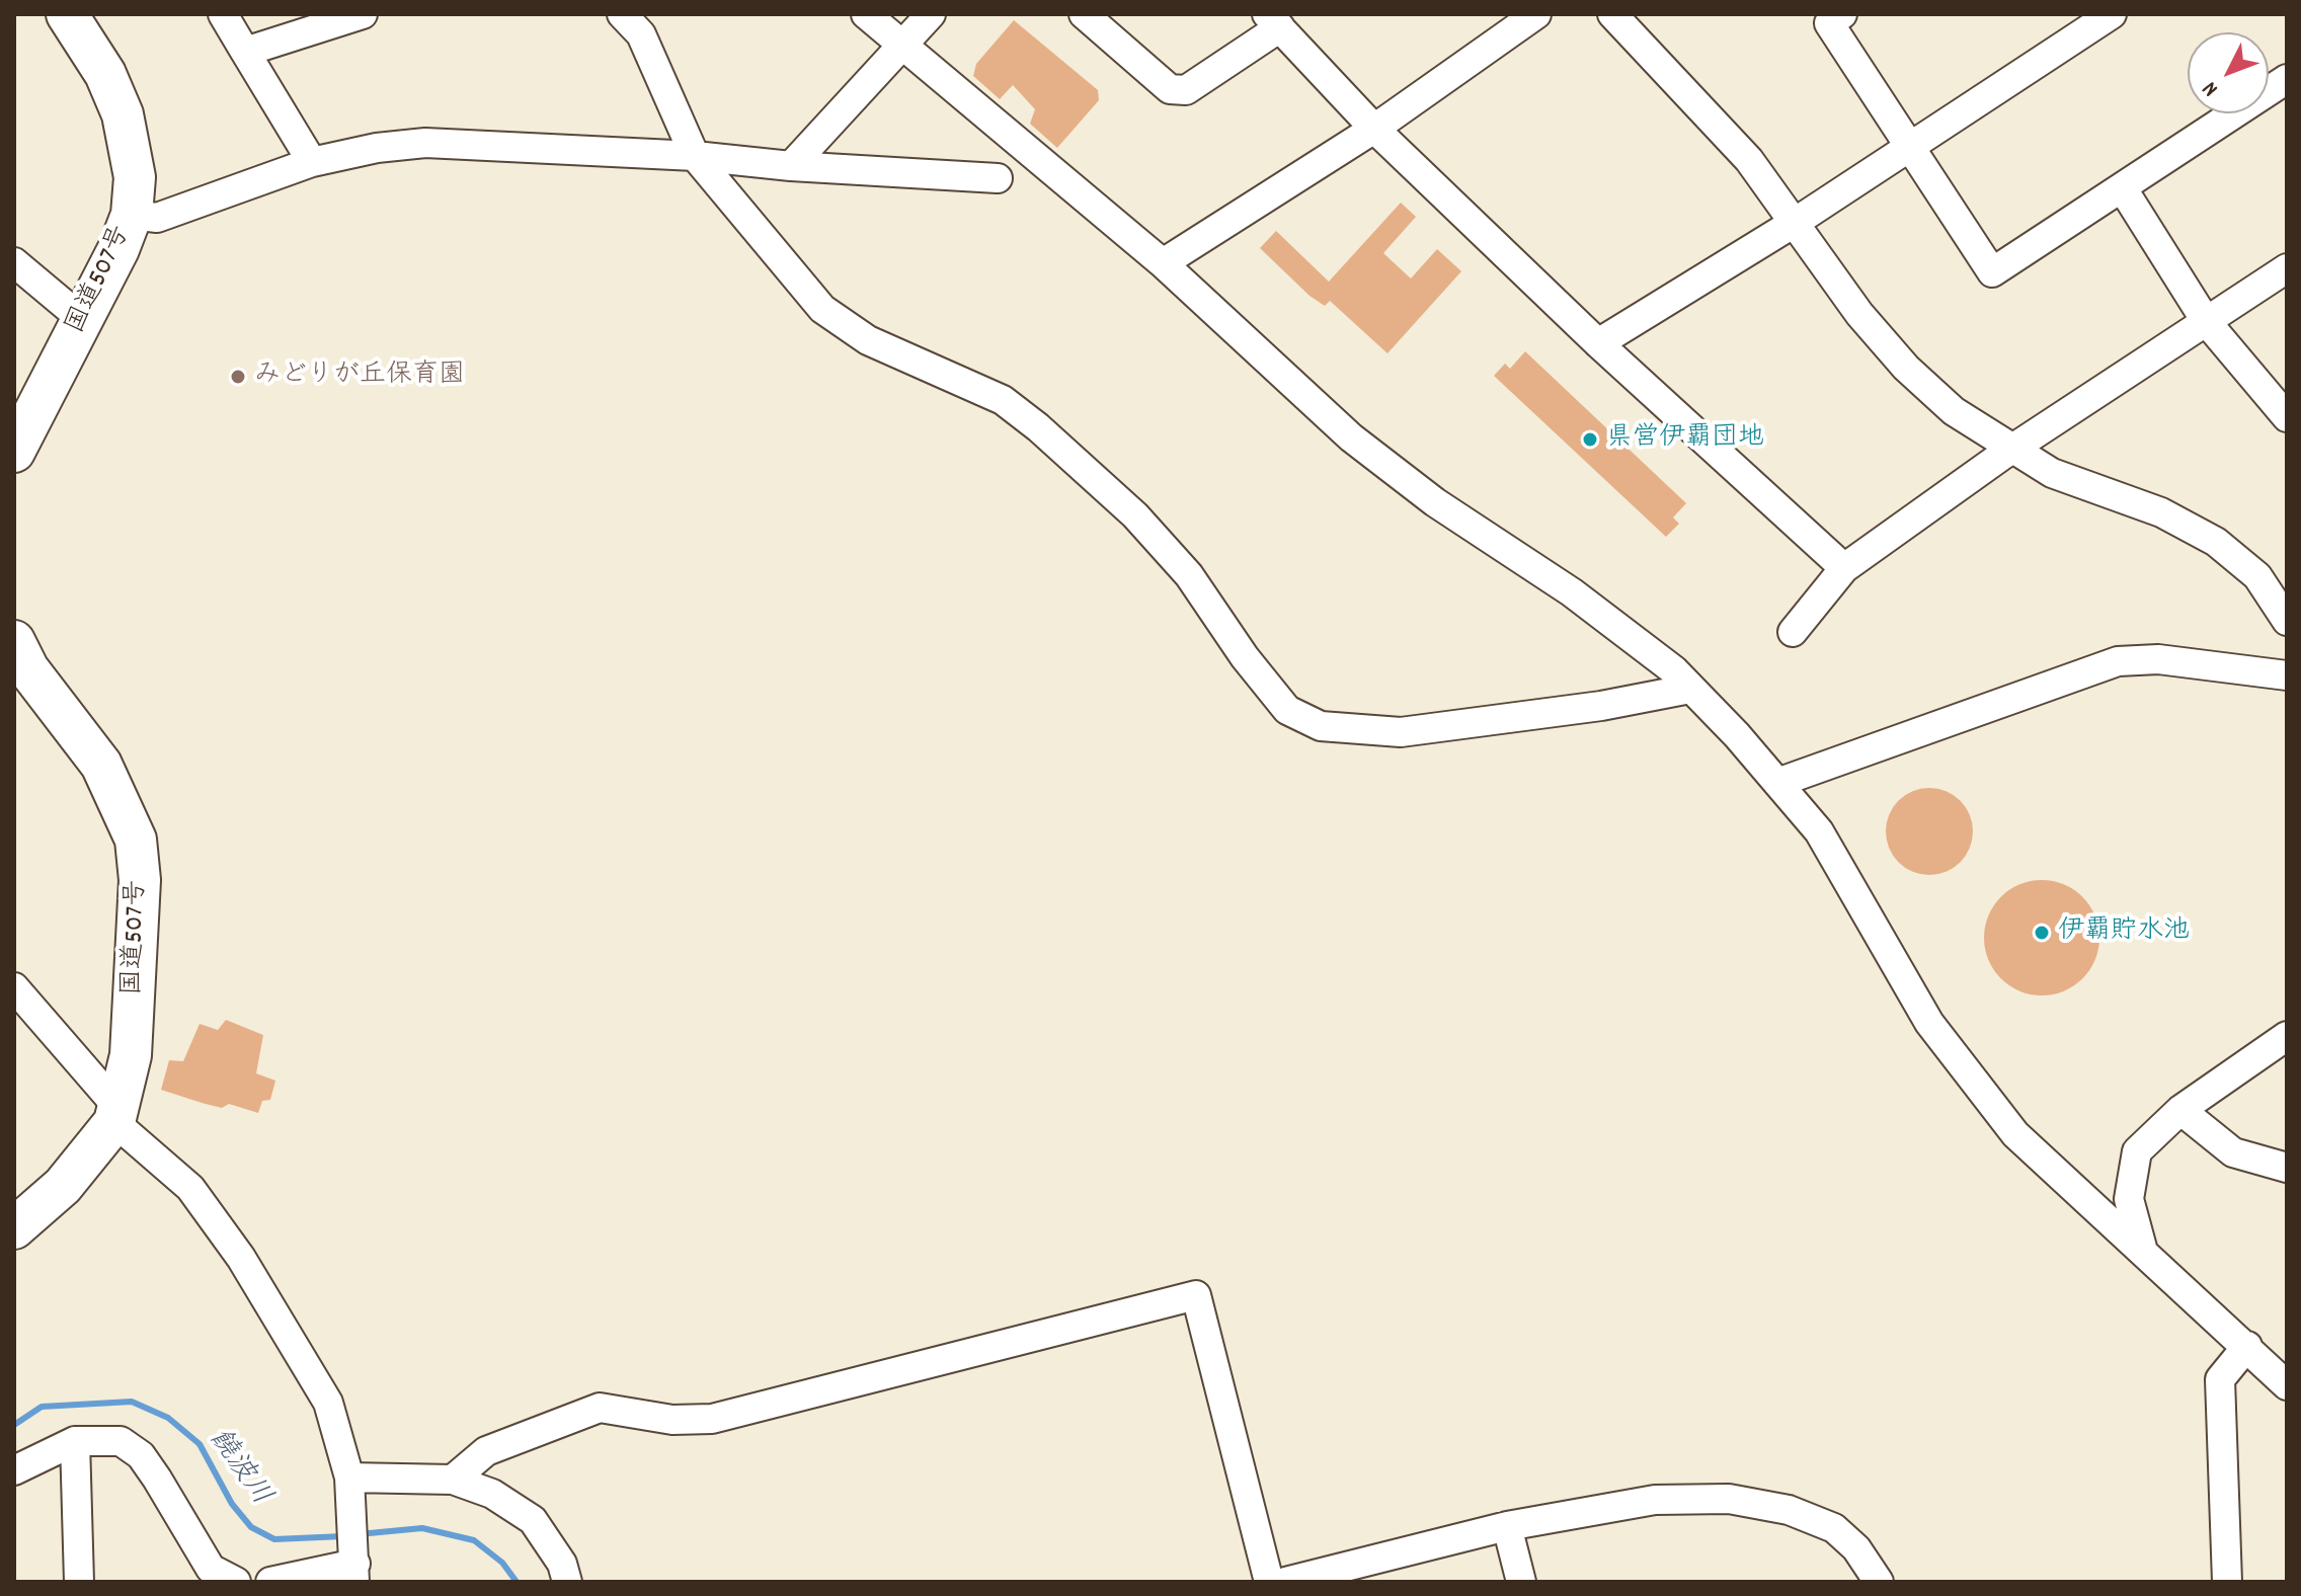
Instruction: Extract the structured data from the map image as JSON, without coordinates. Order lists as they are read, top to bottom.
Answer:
{
  "streets": {
    "highway": ["国道507号"]
  },
  "water": ["饒波川"],
  "places": ["みどりが丘保育園", "県営伊覇団地", "伊覇貯水池"],
  "north": "bottom left"
}
